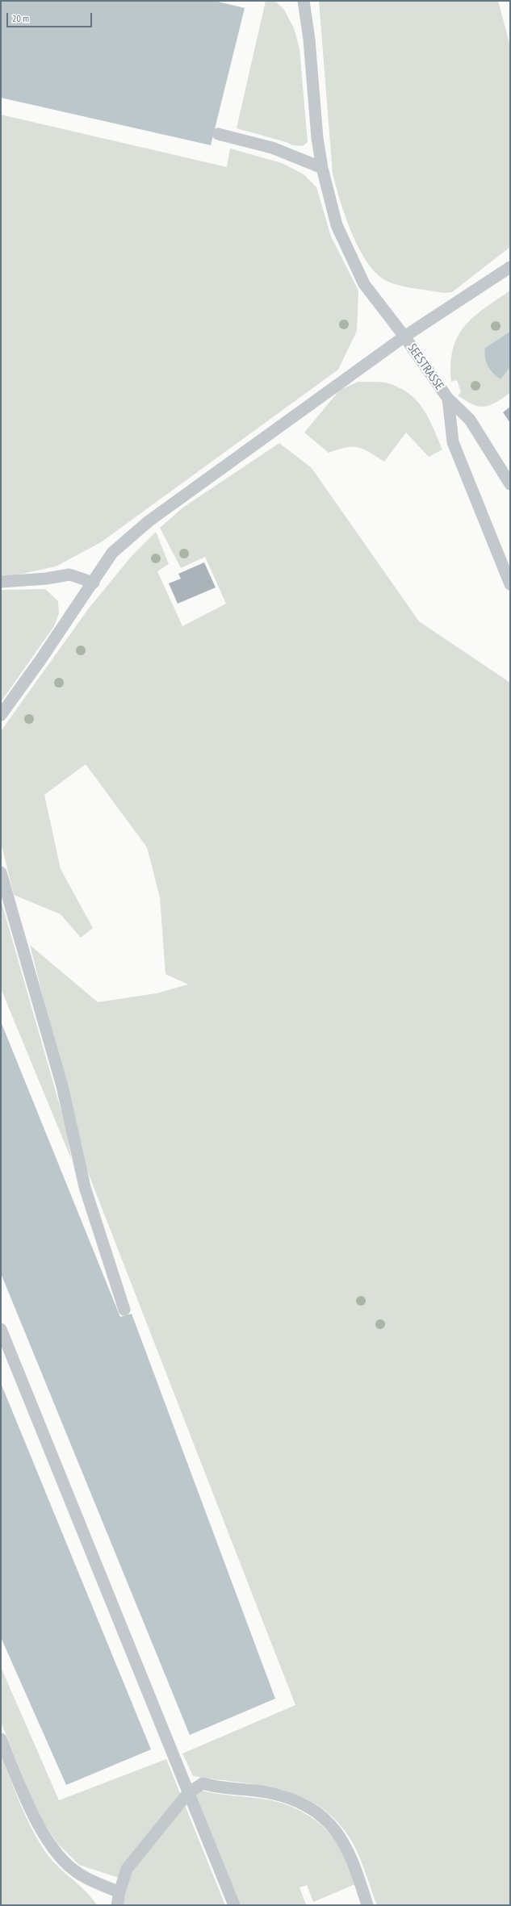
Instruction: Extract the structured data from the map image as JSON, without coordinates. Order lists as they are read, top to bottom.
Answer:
{
  "streets": {
    "lane": ["SEESTRASSE"]
  },
  "scale_bar": "20 m"
}
